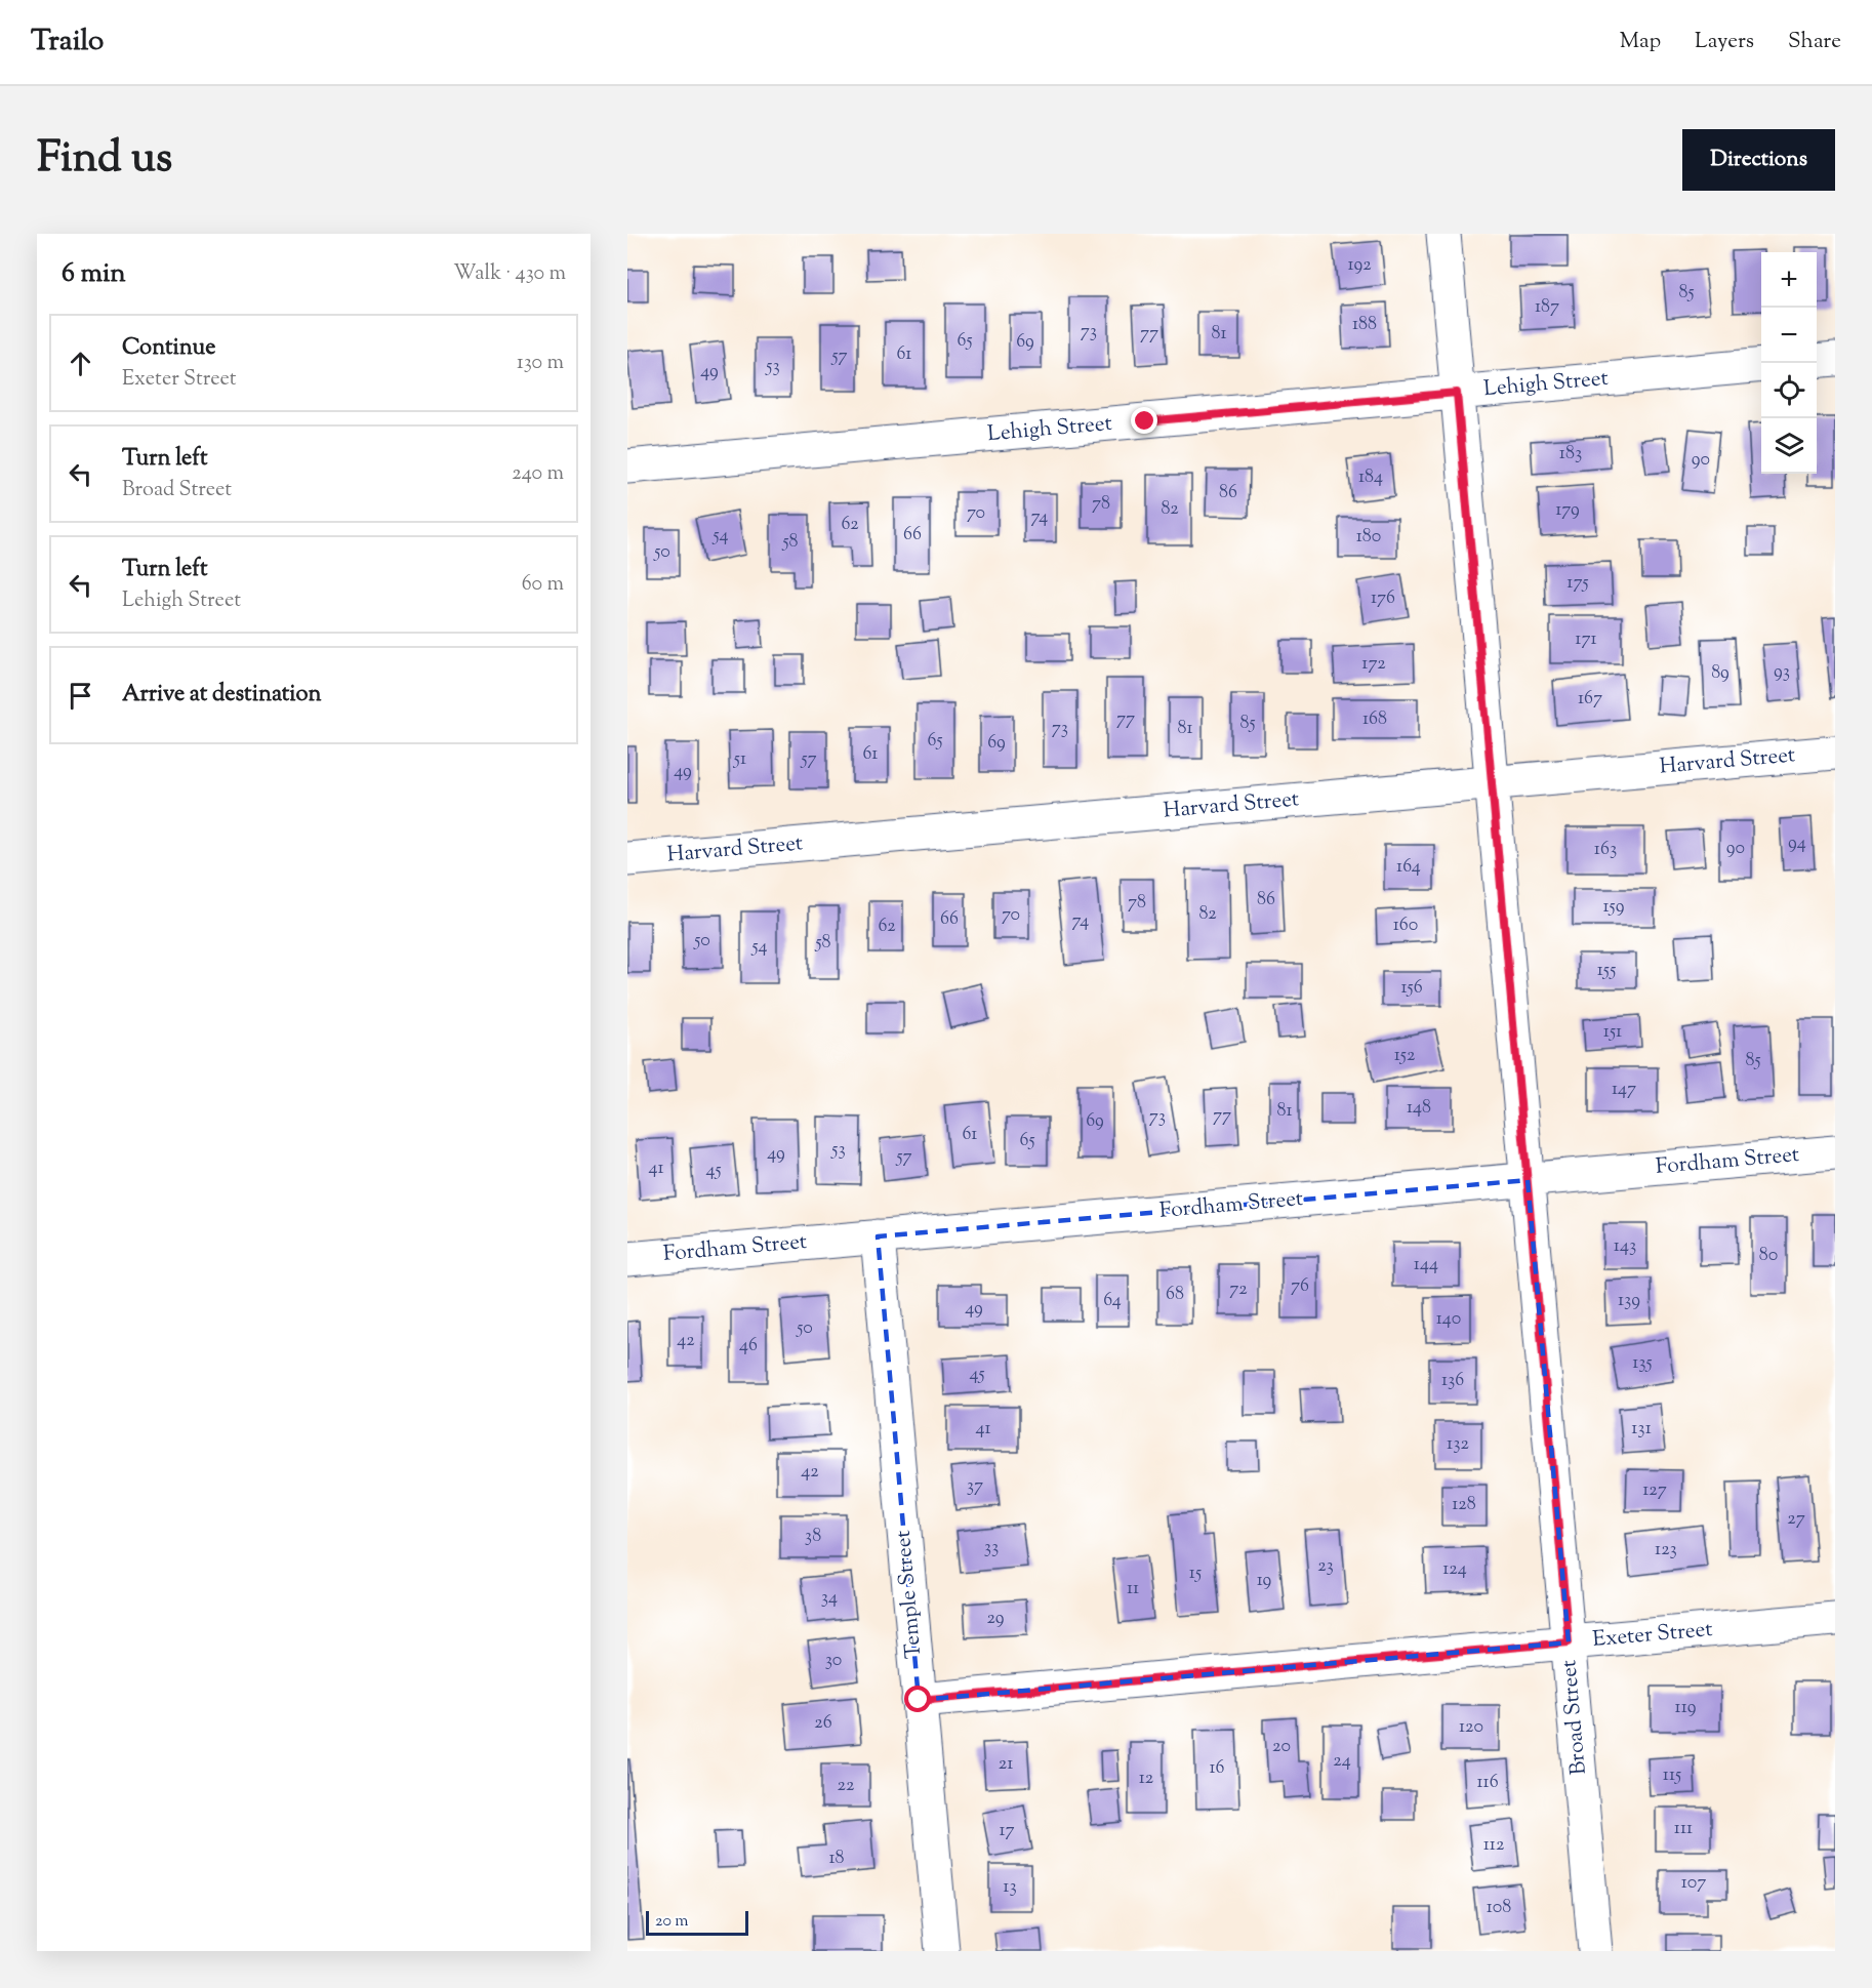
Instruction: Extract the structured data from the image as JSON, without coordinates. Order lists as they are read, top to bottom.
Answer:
{
  "streets": {
    "street": [
      "Lehigh Street",
      "Harvard Street",
      "Fordham Street",
      "Temple Street",
      "Exeter Street",
      "Broad Street"
    ]
  },
  "crossings": [
    ["Lehigh Street", "Broad Street"],
    ["Harvard Street", "Broad Street"],
    ["Fordham Street", "Temple Street"],
    ["Fordham Street", "Broad Street"],
    ["Temple Street", "Exeter Street"],
    ["Exeter Street", "Broad Street"]
  ],
  "house_numbers": [
    "192",
    "85",
    "187",
    "188",
    "73",
    "77",
    "81",
    "65",
    "69",
    "61",
    "57",
    "53",
    "49",
    "183",
    "90",
    "184",
    "86",
    "78",
    "82",
    "179",
    "70",
    "74",
    "62",
    "66",
    "54",
    "180",
    "58",
    "50",
    "175",
    "176",
    "171",
    "172",
    "93",
    "89",
    "167",
    "77",
    "168",
    "85",
    "73",
    "81",
    "65",
    "69",
    "61",
    "51",
    "57",
    "49",
    "94",
    "90",
    "163",
    "164",
    "86",
    "78",
    "159",
    "82",
    "70",
    "66",
    "74",
    "160",
    "62",
    "50",
    "58",
    "54",
    "155",
    "156",
    "151",
    "152",
    "85",
    "147",
    "148",
    "81",
    "77",
    "73",
    "69",
    "61",
    "65",
    "53",
    "49",
    "57",
    "41",
    "45",
    "143",
    "80",
    "144",
    "76",
    "72",
    "68",
    "64",
    "139",
    "49",
    "140",
    "50",
    "42",
    "46",
    "135",
    "45",
    "136",
    "41",
    "131",
    "132",
    "42",
    "37",
    "127",
    "128",
    "27",
    "38",
    "33",
    "123",
    "23",
    "124",
    "15",
    "19",
    "11",
    "34",
    "29",
    "30",
    "119",
    "26",
    "120",
    "20",
    "24",
    "21",
    "16",
    "115",
    "12",
    "116",
    "22",
    "111",
    "17",
    "112",
    "18",
    "107",
    "13",
    "108"
  ],
  "scale_bar": "20 m",
  "page": {
    "header": "Trailo",
    "nav": ["Map", "Layers", "Share"],
    "title": "Find us",
    "buttons": "Directions",
    "heading": ["6 min", "Walk · 430 m"],
    "map_buttons": ["+", "−"],
    "list": [
      ["Continue", "Exeter Street", "130 m"],
      ["Turn left", "Broad Street", "240 m"],
      ["Turn left", "Lehigh Street", "60 m"],
      "Arrive at destination"
    ],
    "scale": "20 m"
  }
}
